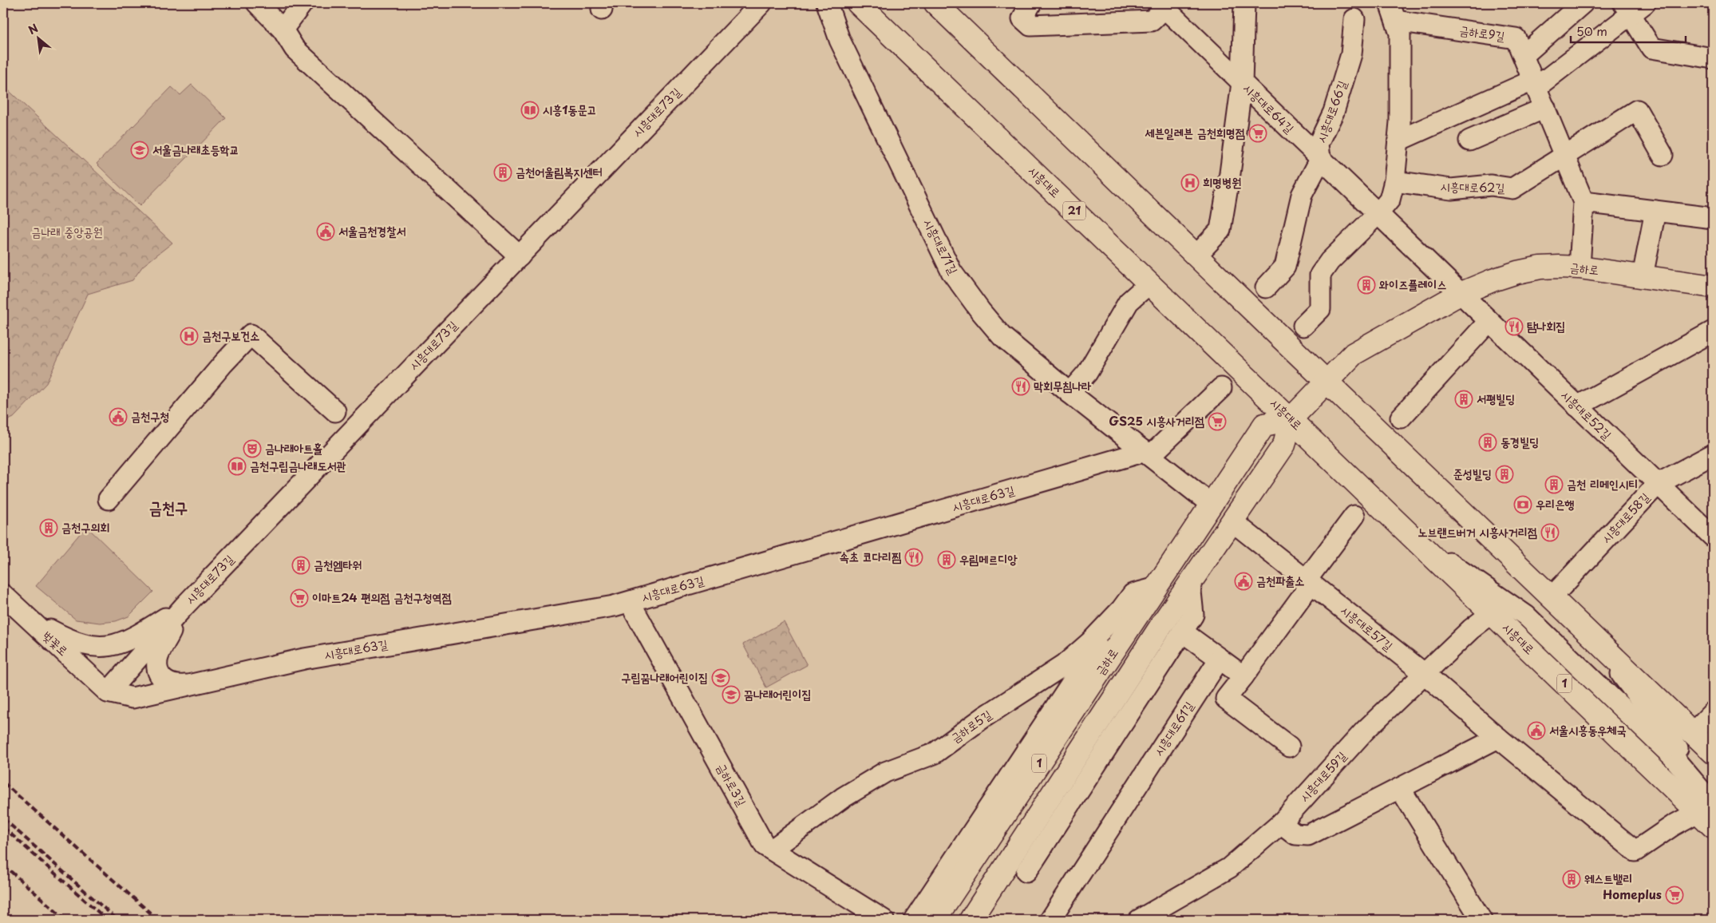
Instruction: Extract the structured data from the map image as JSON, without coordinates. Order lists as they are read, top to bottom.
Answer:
{
  "streets": {
    "main road": [
      "시흥대로",
      "21",
      "금하로",
      "1"
    ],
    "street": [
      "금하로9길",
      "시흥대로64길",
      "시흥대로66길",
      "시흥대로73길",
      "시흥대로62길",
      "시흥대로71길",
      "시흥대로52길",
      "시흥대로63길",
      "시흥대로58길",
      "시흥대로57길",
      "벚꽃로",
      "금하로5길",
      "시흥대로61길",
      "시흥대로59길",
      "금하로3길"
    ]
  },
  "crossings": [
    ["금하로9길", "시흥대로62길"],
    ["금하로9길", "금하로"],
    ["시흥대로64길", "시흥대로66길"],
    ["시흥대로73길", "시흥대로63길"],
    ["시흥대로73길", "벚꽃로"],
    ["시흥대로", "금하로"],
    ["시흥대로", "시흥대로57길"],
    ["시흥대로", "시흥대로59길"],
    ["시흥대로71길", "시흥대로63길"],
    ["금하로", "시흥대로52길"],
    ["금하로", "시흥대로57길"],
    ["금하로", "금하로5길"],
    ["시흥대로52길", "시흥대로58길"],
    ["시흥대로63길", "벚꽃로"],
    ["시흥대로63길", "금하로3길"],
    ["시흥대로57길", "시흥대로59길"],
    ["금하로5길", "금하로3길"]
  ],
  "districts": ["금천구"],
  "parks": ["금나래 중앙공원"],
  "places": {
    "library": ["시흥1동문고", "금천구립금나래도서관"],
    "supermarket": [
      "세븐일레븐 금천희명점",
      "GS25 시흥사거리점",
      "이마트24 편의점 금천구청역점",
      "Homeplus"
    ],
    "school or university": ["서울금나래초등학교", "구립꿈나래어린이집", "꿈나래어린이집"],
    "building": [
      "금천어울림복지센터",
      "와이즈플레이스",
      "서평빌딩",
      "동경빌딩",
      "준성빌딩",
      "금천 리메인시티",
      "금천구의회",
      "우림메르디앙",
      "금천엠타워",
      "웨스트밸리"
    ],
    "hospital": ["희명병원", "금천구보건소"],
    "public building": [
      "서울금천경찰서",
      "금천구청",
      "금천파출소",
      "서울시흥동우체국"
    ],
    "restaurant": [
      "탐나회집",
      "막회무침나라",
      "노브랜드버거 시흥사거리점",
      "속초 코다리찜"
    ],
    "theatre": ["금나래아트홀"],
    "bank": ["우리은행"]
  },
  "scale_bar": "50 m",
  "north": "top left"
}
